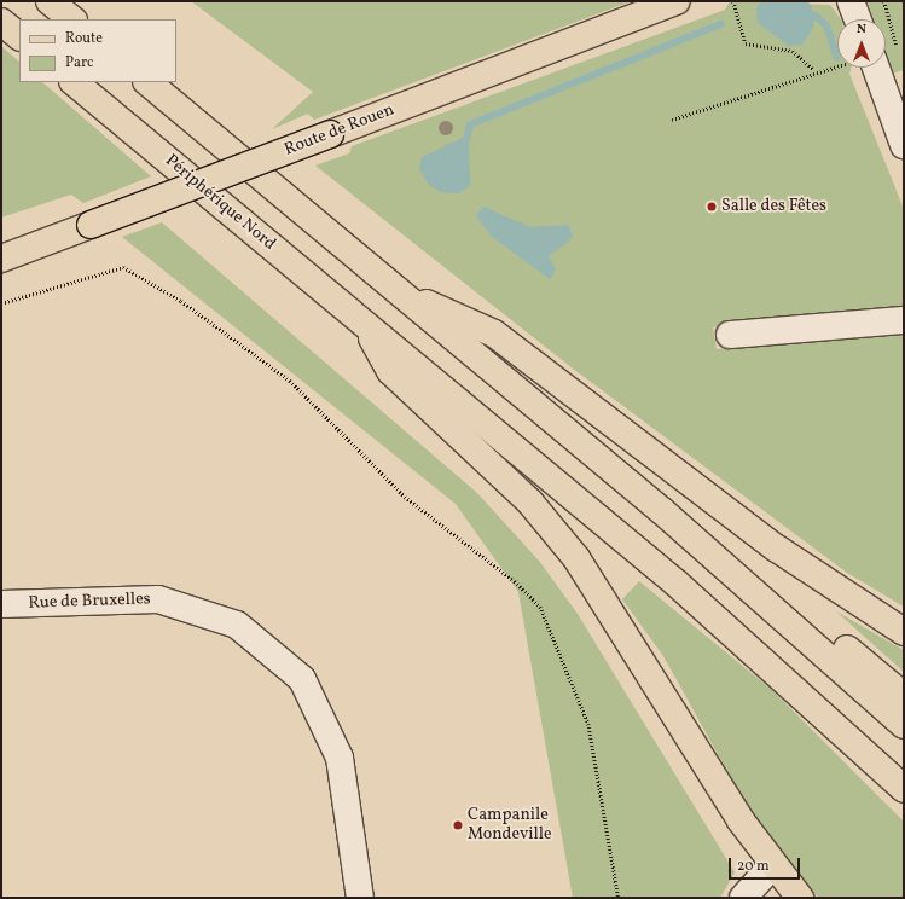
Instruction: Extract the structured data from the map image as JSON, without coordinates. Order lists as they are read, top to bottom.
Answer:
{
  "streets": {
    "main road": ["Route de Rouen", "Périphérique Nord"],
    "street": ["Rue de Bruxelles"]
  },
  "places": ["Salle des Fêtes", "Campanile Mondeville"],
  "legend": ["Route", "Parc"],
  "scale_bar": "20 m",
  "north": "top"
}
